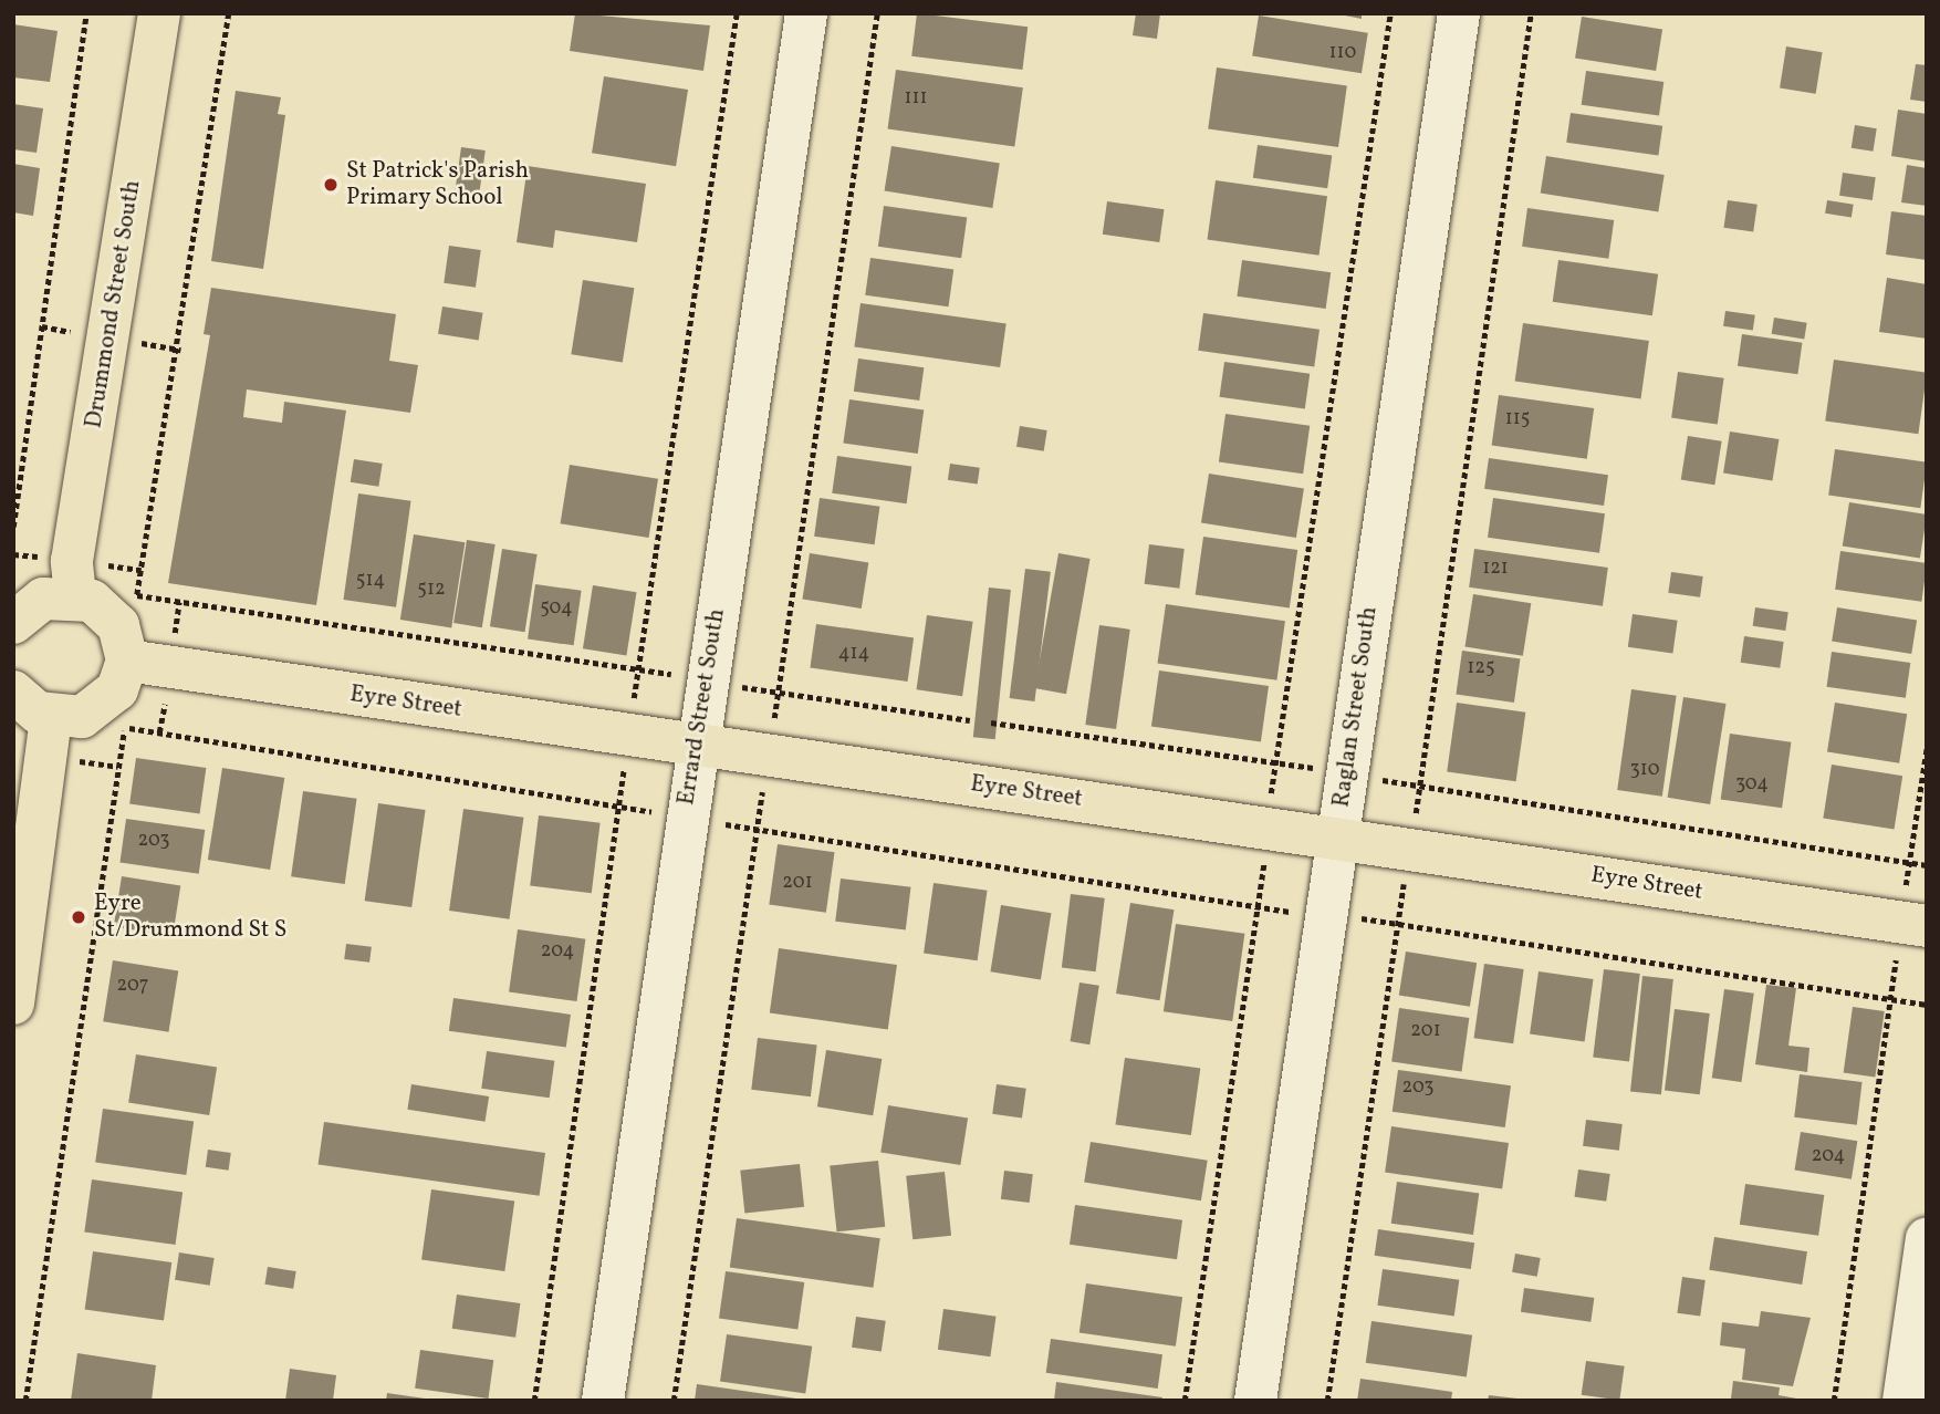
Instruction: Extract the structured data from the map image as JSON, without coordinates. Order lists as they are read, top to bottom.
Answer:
{
  "streets": {
    "main road": ["Drummond Street South", "Eyre Street"],
    "street": ["Errard Street South", "Raglan Street South"]
  },
  "crossings": [
    ["Eyre Street", "Errard Street South"],
    ["Eyre Street", "Raglan Street South"]
  ],
  "places": ["St Patrick's Parish Primary School", "Eyre St/Drummond St S"],
  "house_numbers": [
    "110",
    "111",
    "115",
    "121",
    "514",
    "512",
    "504",
    "414",
    "125",
    "310",
    "304",
    "203",
    "201",
    "204",
    "207",
    "201",
    "203",
    "204"
  ]
}
